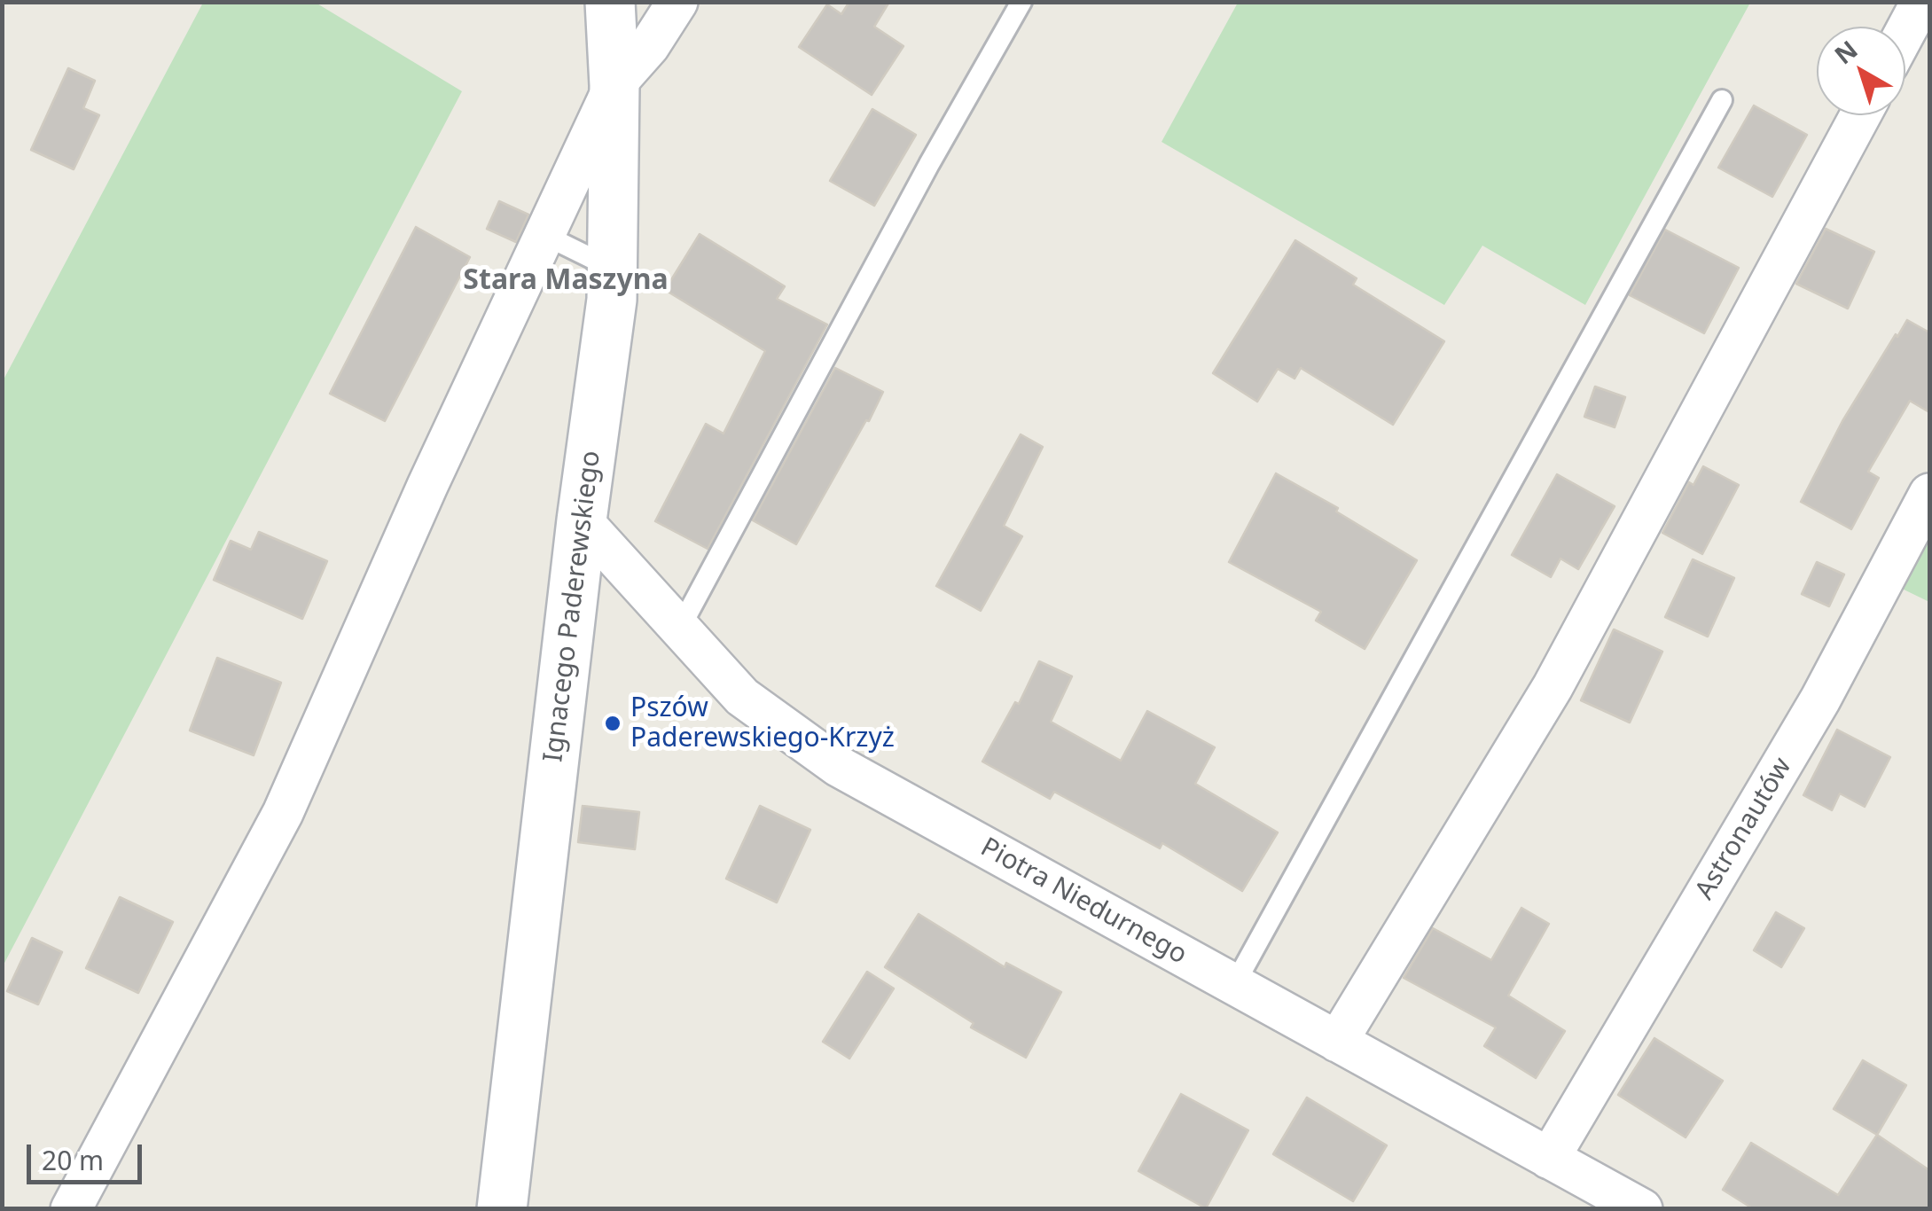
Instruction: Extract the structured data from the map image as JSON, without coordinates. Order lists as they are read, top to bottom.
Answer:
{
  "streets": {
    "street": ["Ignacego Paderewskiego", "Astronautów", "Piotra Niedurnego"]
  },
  "crossings": [
    ["Ignacego Paderewskiego", "Piotra Niedurnego"],
    ["Astronautów", "Piotra Niedurnego"]
  ],
  "districts": ["Stara Maszyna"],
  "places": ["Pszów Paderewskiego-Krzyż"],
  "scale_bar": "20 m",
  "north": "top left"
}
